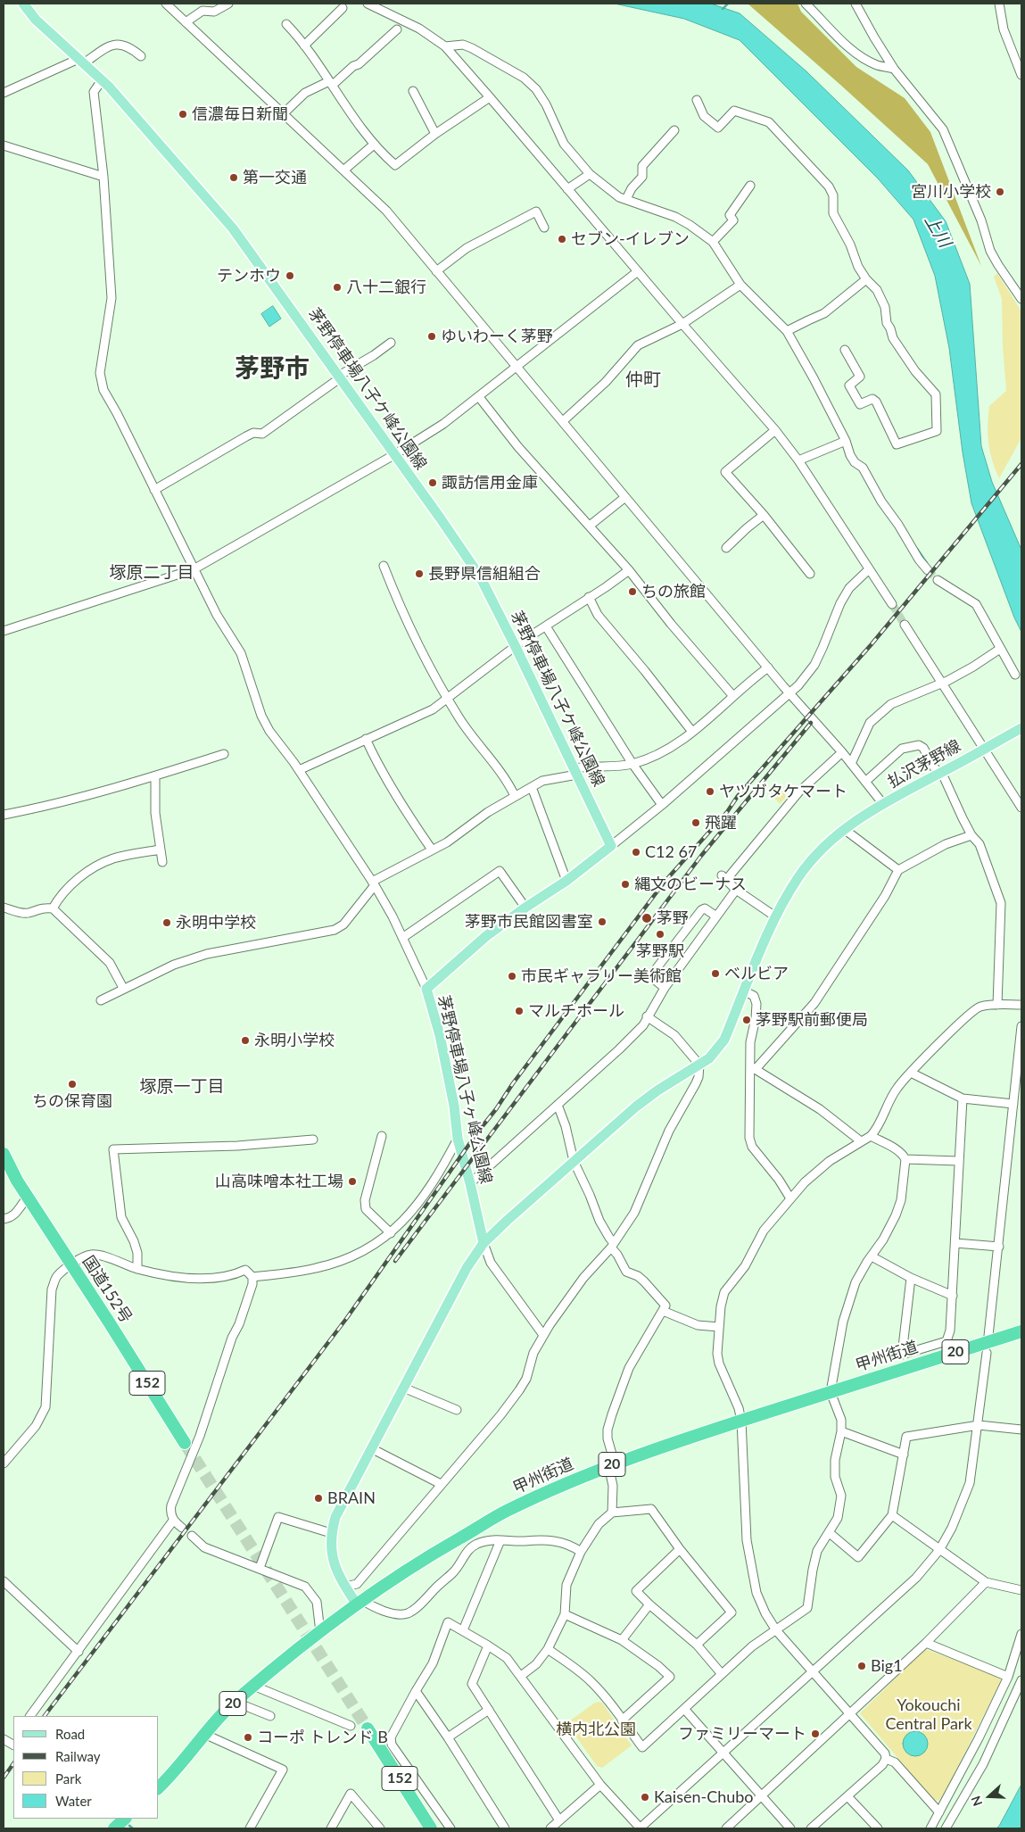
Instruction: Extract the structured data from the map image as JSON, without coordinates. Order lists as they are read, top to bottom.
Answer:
{
  "streets": {
    "highway": [
      "国道152号",
      "20",
      "甲州街道",
      "152"
    ],
    "main road": ["茅野停車場八子ケ峰公園線", "払沢茅野線", "茅野停車場八子ヶ峰公園線"]
  },
  "crossings": [
    ["茅野停車場八子ケ峰公園線", "茅野停車場八子ヶ峰公園線"]
  ],
  "districts": [
    "茅野市",
    "仲町",
    "塚原二丁目",
    "塚原一丁目"
  ],
  "water": ["上川"],
  "parks": ["Yokouchi Central Park", "横内北公園"],
  "places": [
    "信濃毎日新聞",
    "第一交通",
    "宮川小学校",
    "セブン-イレブン",
    "テンホウ",
    "八十二銀行",
    "ゆいわーく茅野",
    "諏訪信用金庫",
    "長野県信組組合",
    "ちの旅館",
    "ヤツガタケマート",
    "飛躍",
    "C12 67",
    "縄文のビーナス",
    "茅野",
    "茅野市民館図書室",
    "永明中学校",
    "茅野駅",
    "ベルビア",
    "市民ギャラリー美術館",
    "マルチホール",
    "茅野駅前郵便局",
    "永明小学校",
    "ちの保育園",
    "山高味噌本社工場",
    "BRAIN",
    "Big1",
    "ファミリーマート",
    "コーポ トレンド B",
    "Kaisen-Chubo"
  ],
  "legend": [
    "Road",
    "Railway",
    "Park",
    "Water"
  ],
  "north": "left"
}
